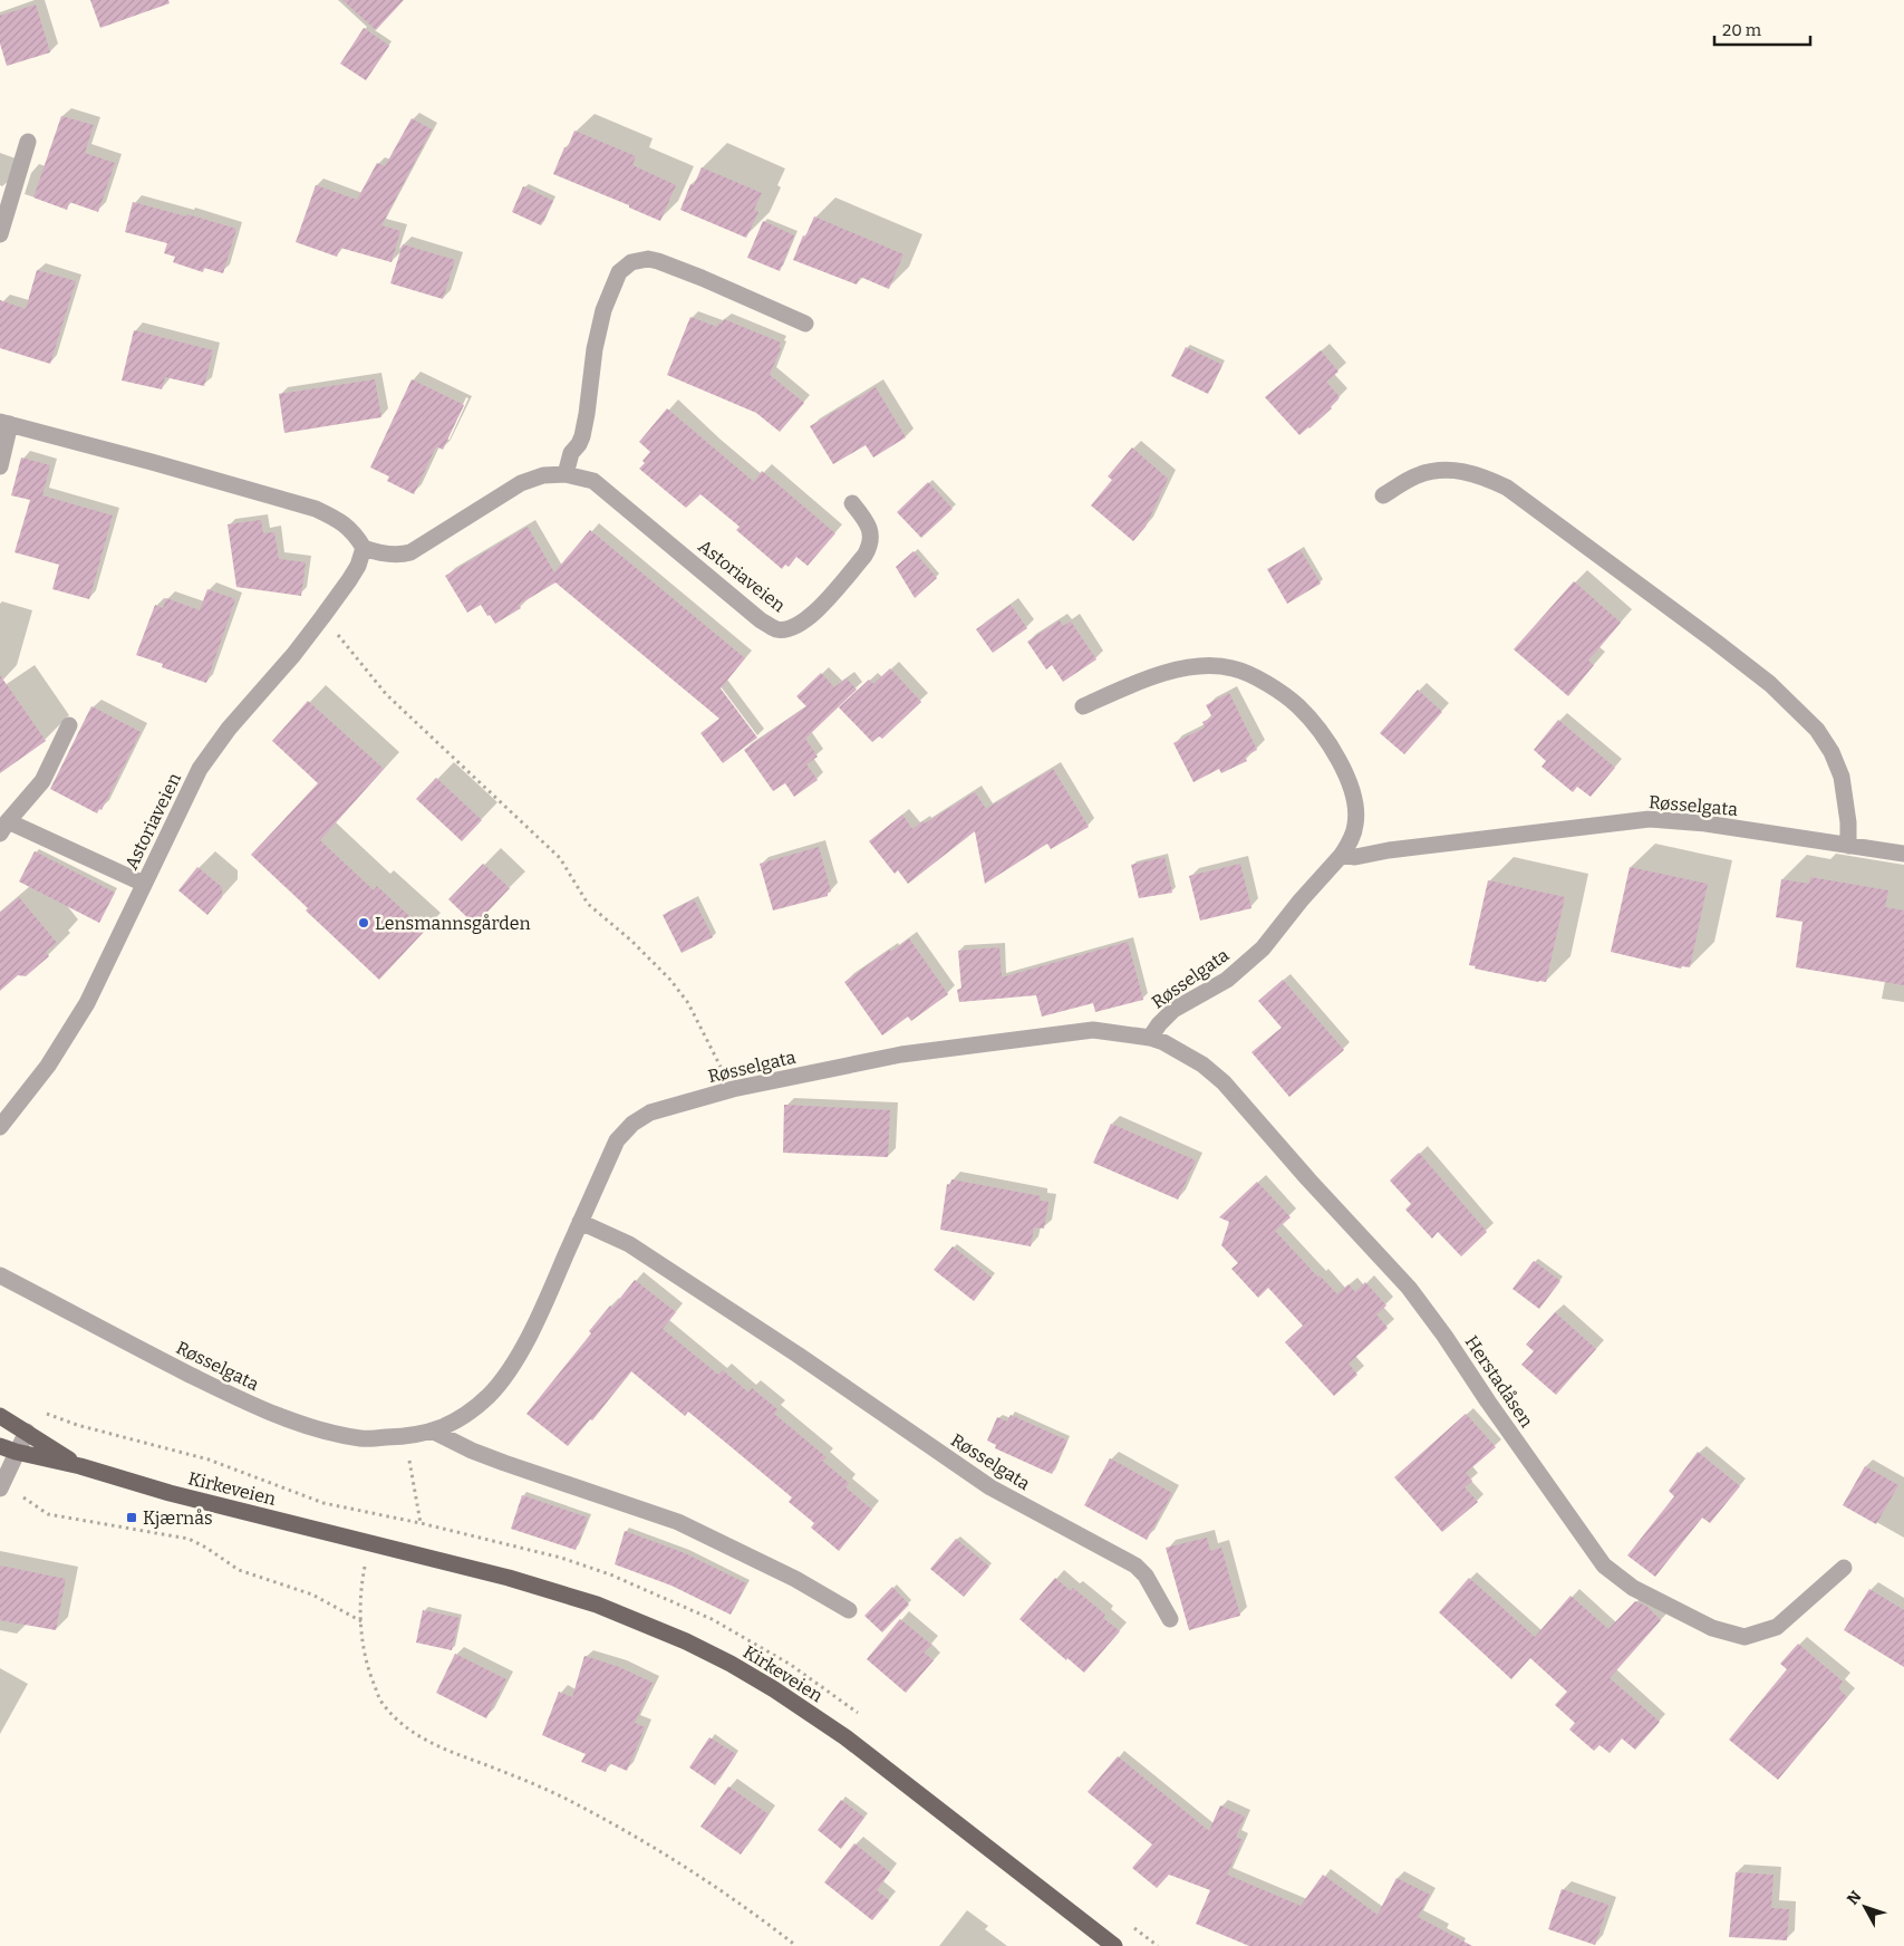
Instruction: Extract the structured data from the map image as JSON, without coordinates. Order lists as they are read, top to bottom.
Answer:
{
  "streets": {
    "main road": ["Kirkeveien"],
    "street": ["Astoriaveien", "Røsselgata", "Herstadåsen"]
  },
  "crossings": [
    ["Røsselgata", "Herstadåsen"]
  ],
  "places": {
    "other": ["Lensmannsgården"],
    "transit": ["Kjærnås"]
  },
  "scale_bar": "20 m",
  "north": "top left"
}
